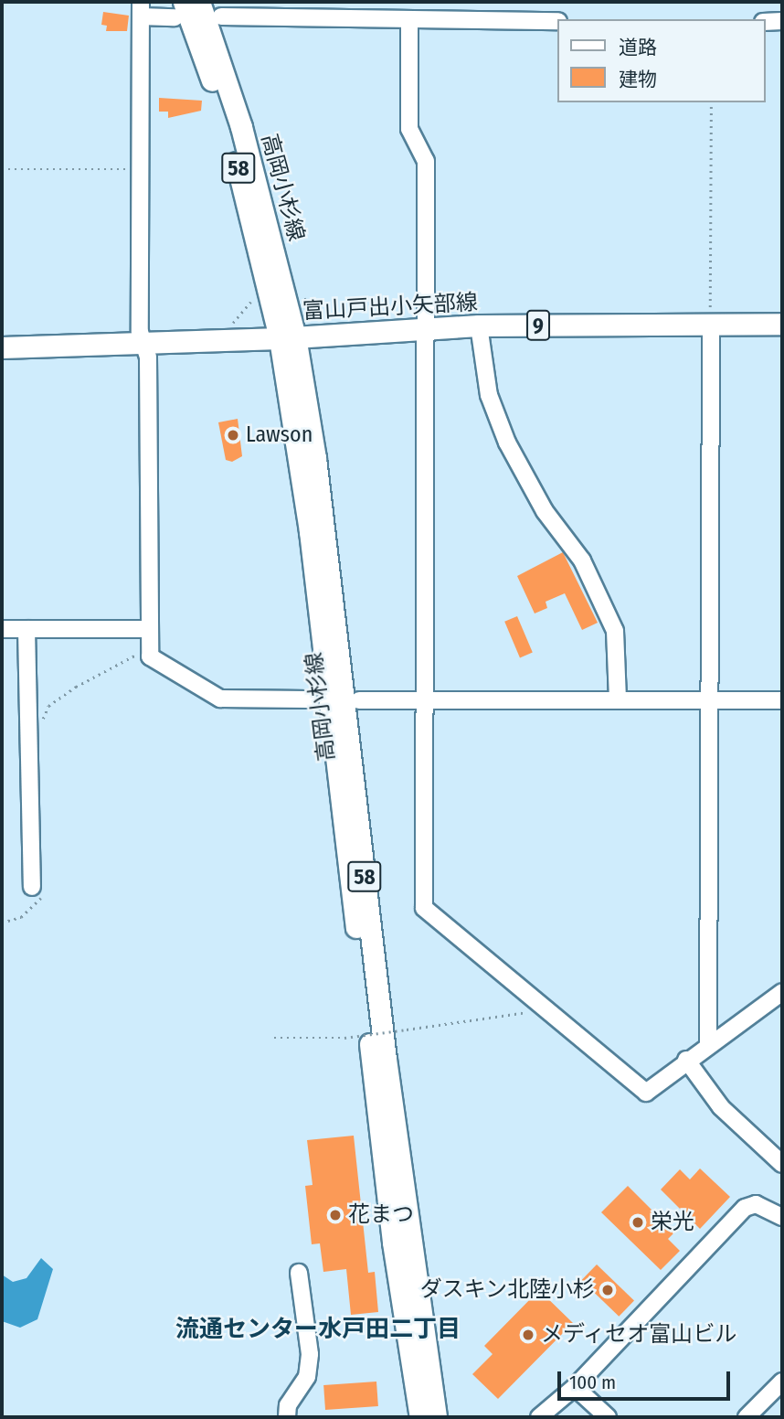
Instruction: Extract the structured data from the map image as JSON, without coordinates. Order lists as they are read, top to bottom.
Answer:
{
  "streets": {
    "main road": [
      "58",
      "高岡小杉線",
      "富山戸出小矢部線",
      "9"
    ]
  },
  "crossings": [
    ["高岡小杉線", "富山戸出小矢部線"]
  ],
  "districts": ["流通センター水戸田二丁目"],
  "places": [
    "Lawson",
    "花まつ",
    "栄光",
    "ダスキン北陸小杉",
    "メディセオ富山ビル"
  ],
  "legend": ["道路", "建物"],
  "scale_bar": "100 m"
}
